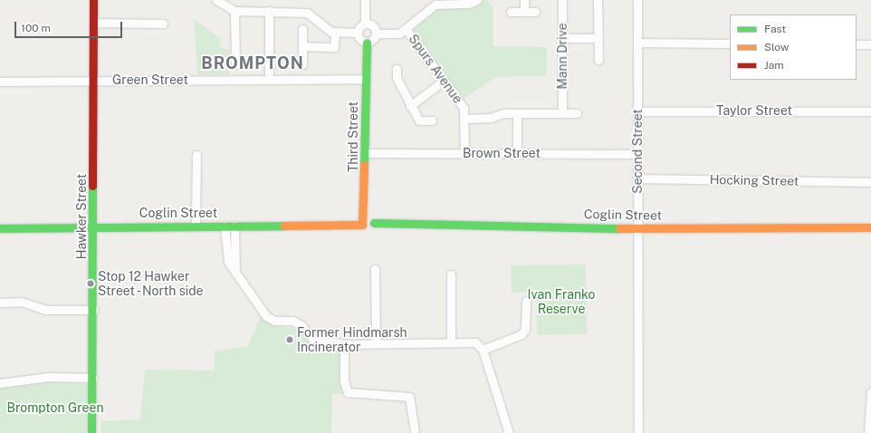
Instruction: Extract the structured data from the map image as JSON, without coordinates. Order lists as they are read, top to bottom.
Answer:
{
  "streets": {
    "street": [
      "Mann Drive",
      "Spurs Avenue",
      "Green Street",
      "Taylor Street",
      "Third Street",
      "Second Street",
      "Brown Street",
      "Hocking Street",
      "Coglin Street",
      "Hawker Street"
    ]
  },
  "crossings": [
    ["Spurs Avenue", "Brown Street"],
    ["Green Street", "Third Street"],
    ["Green Street", "Hawker Street"],
    ["Taylor Street", "Second Street"],
    ["Third Street", "Brown Street"],
    ["Third Street", "Coglin Street"],
    ["Second Street", "Brown Street"],
    ["Second Street", "Hocking Street"],
    ["Second Street", "Coglin Street"],
    ["Coglin Street", "Hawker Street"]
  ],
  "districts": ["BROMPTON"],
  "parks": ["Ivan Franko Reserve", "Brompton Green"],
  "places": ["Stop 12 Hawker Street - North side", "Former Hindmarsh Incinerator"],
  "legend": ["Fast", "Slow", "Jam"],
  "scale_bar": "100 m"
}
